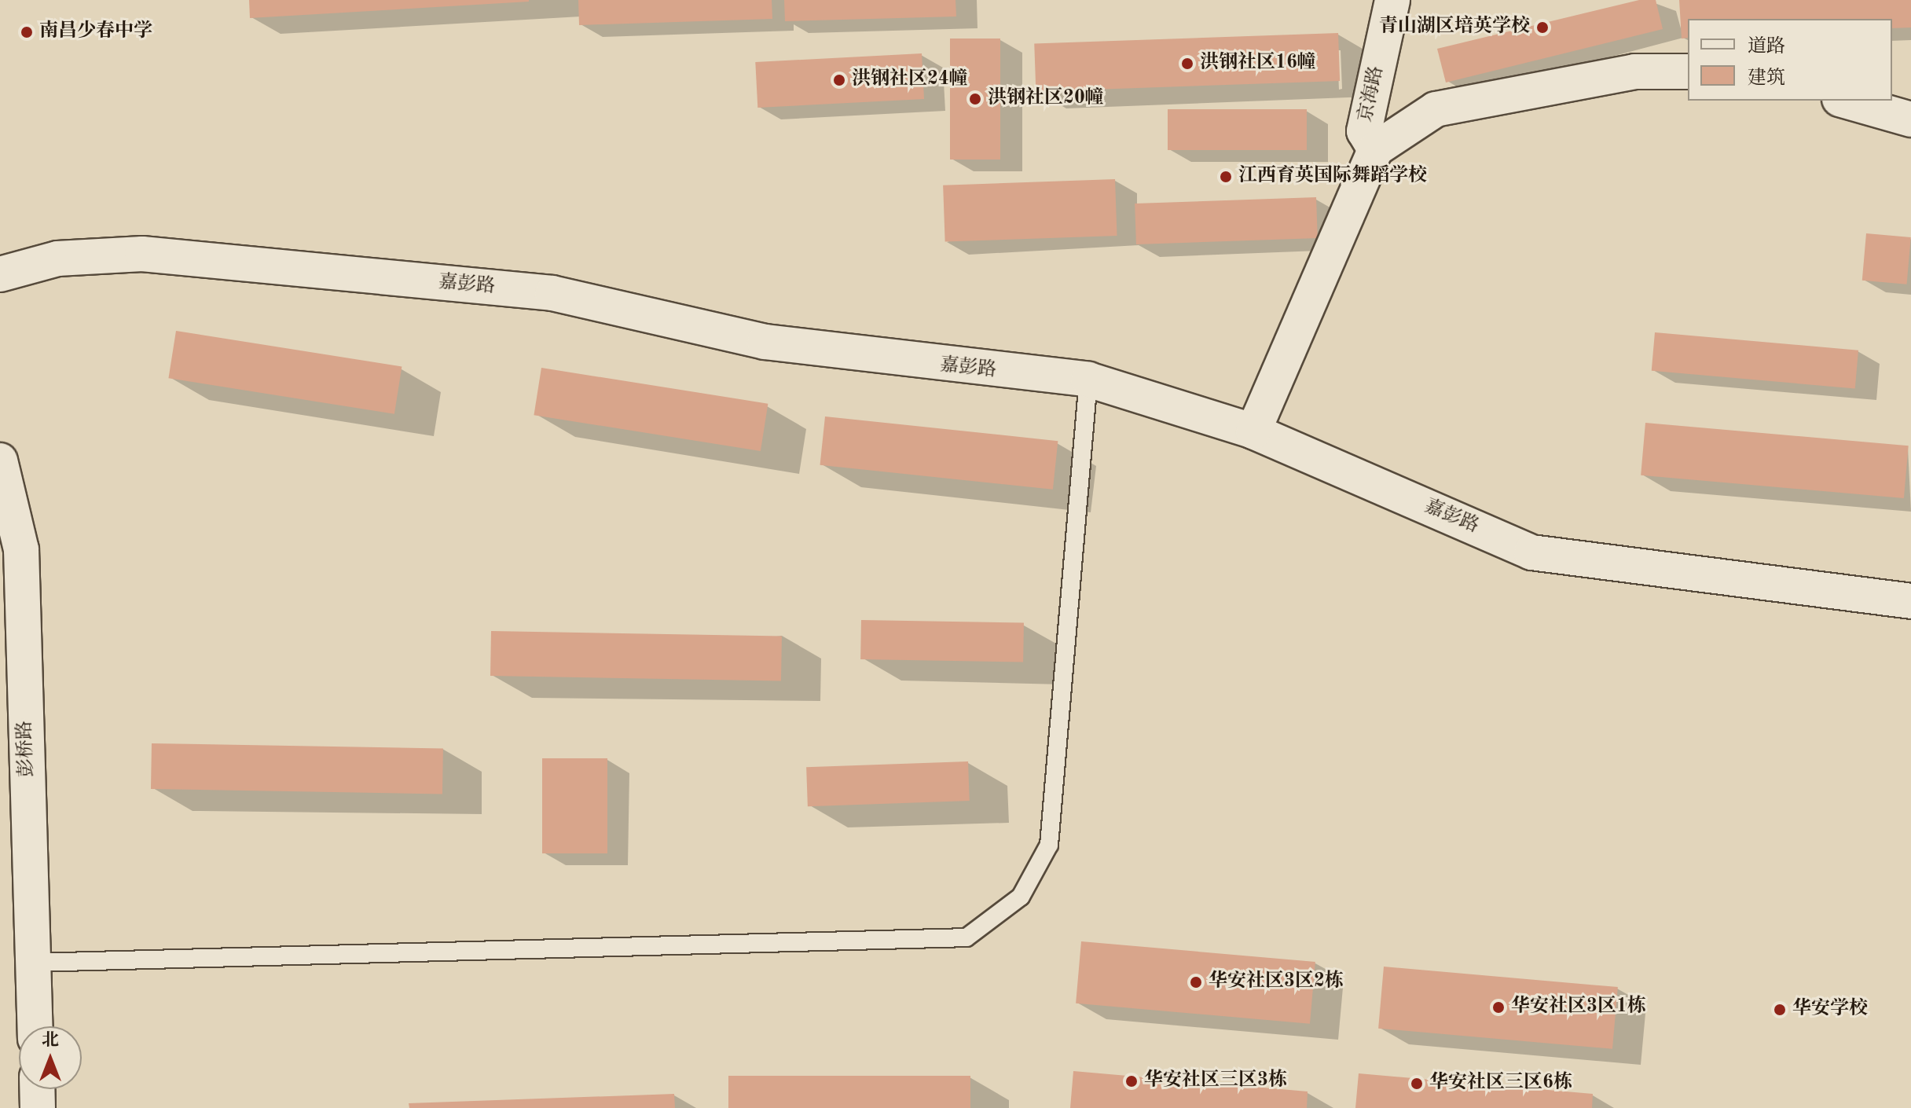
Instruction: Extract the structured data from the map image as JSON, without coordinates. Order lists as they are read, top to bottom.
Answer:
{
  "streets": {
    "street": ["京海路", "嘉彭路", "彭桥路"]
  },
  "places": [
    "青山湖区培英学校",
    "南昌少春中学",
    "洪钢社区16幢",
    "洪钢社区24幢",
    "洪钢社区20幢",
    "江西育英国际舞蹈学校",
    "华安社区3区2栋",
    "华安社区3区1栋",
    "华安学校",
    "华安社区三区3栋",
    "华安社区三区6栋"
  ],
  "legend": ["道路", "建筑"],
  "north": "top"
}
